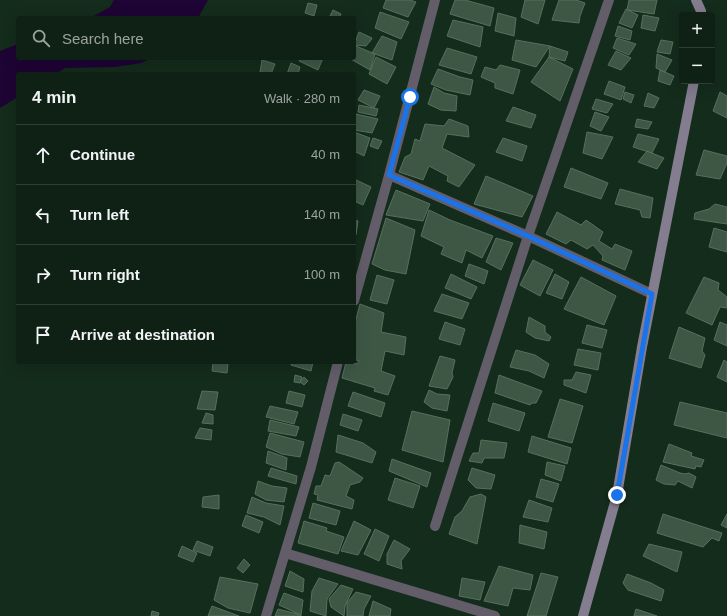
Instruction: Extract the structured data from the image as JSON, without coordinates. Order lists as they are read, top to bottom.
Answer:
{
  "page": {
    "map_buttons": ["+", "−"],
    "search": "Search here",
    "heading": ["4 min", "Walk · 280 m"],
    "list": [
      ["Continue", "40 m"],
      ["Turn left", "140 m"],
      ["Turn right", "100 m"],
      "Arrive at destination"
    ]
  }
}
